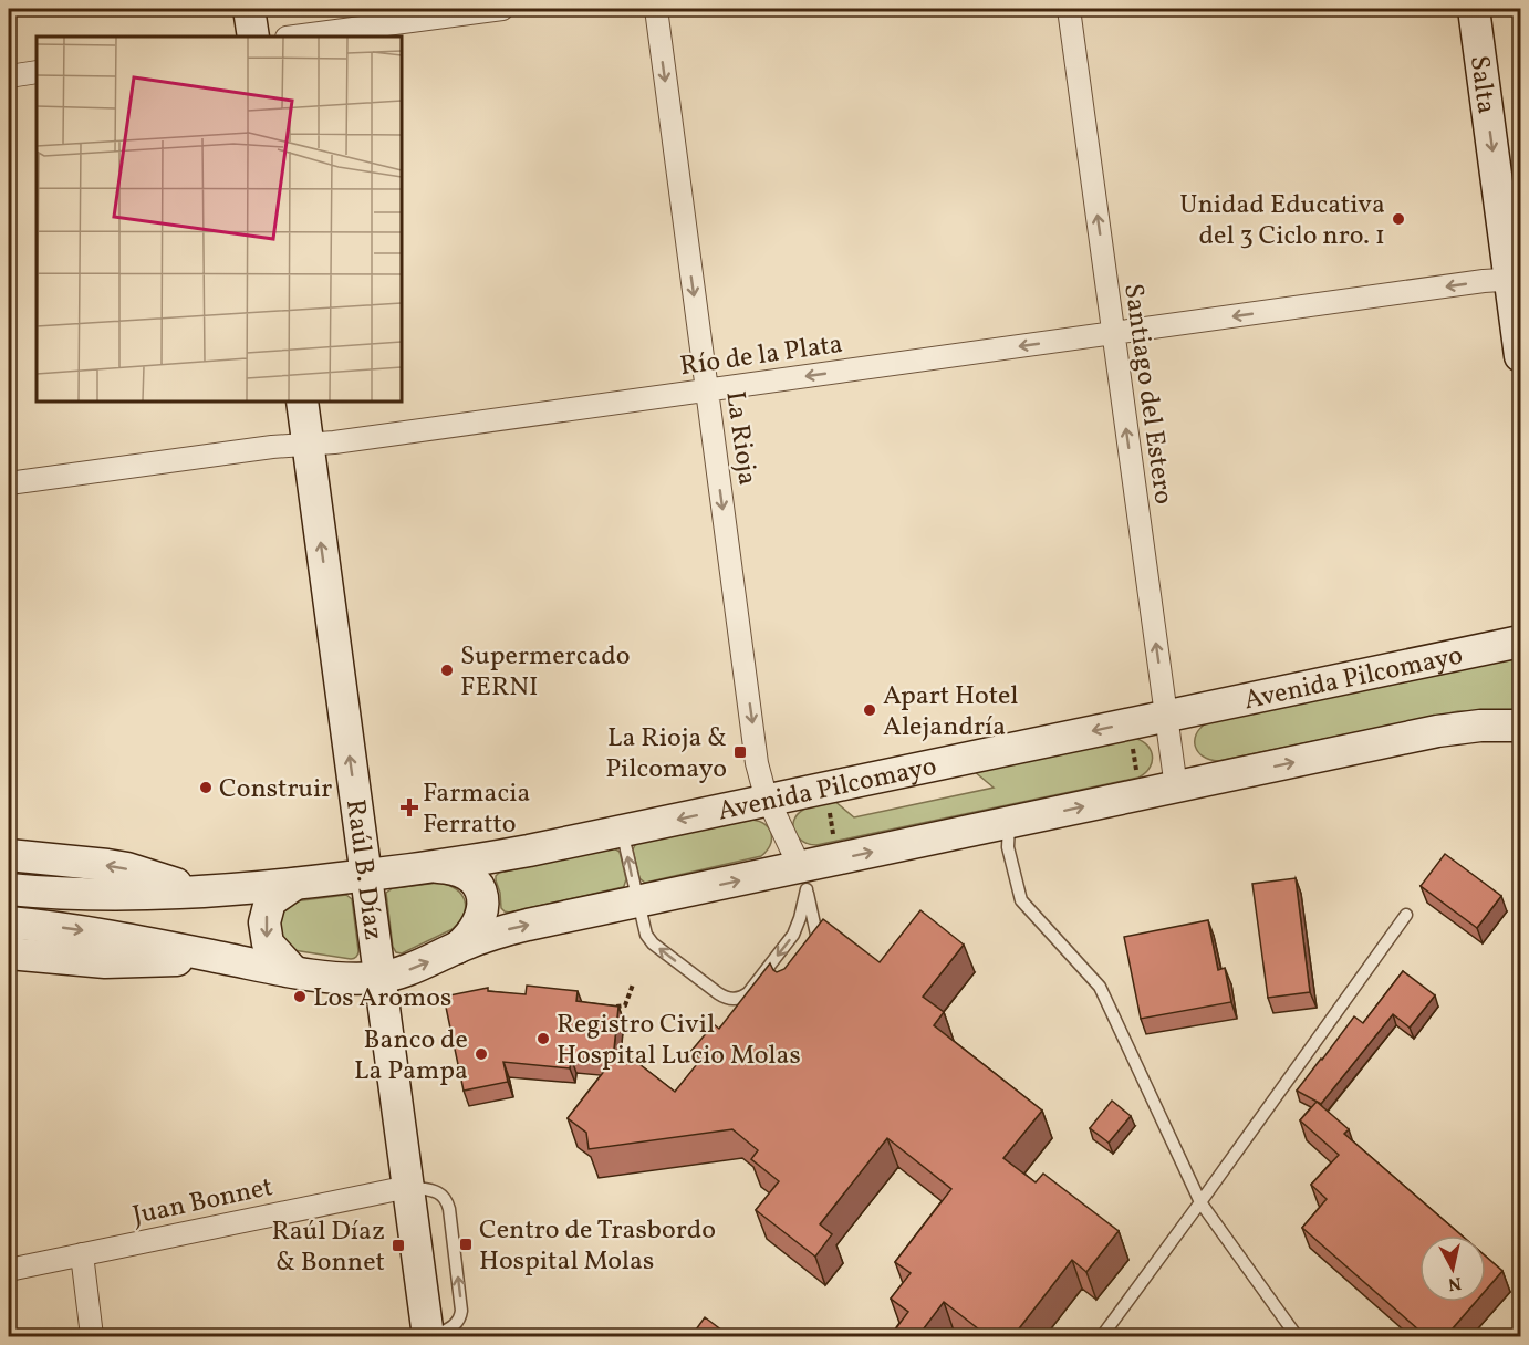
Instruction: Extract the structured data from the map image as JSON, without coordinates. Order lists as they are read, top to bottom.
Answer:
{
  "streets": {
    "main road": ["Salta", "Avenida Pilcomayo", "Raúl B. Díaz"],
    "street": [
      "Río de la Plata",
      "Santiago del Estero",
      "La Rioja",
      "Juan Bonnet"
    ]
  },
  "crossings": [
    ["Salta", "Río de la Plata"],
    ["Río de la Plata", "Santiago del Estero"],
    ["Río de la Plata", "La Rioja"],
    ["Río de la Plata", "Raúl B. Díaz"],
    ["Santiago del Estero", "Avenida Pilcomayo"],
    ["La Rioja", "Avenida Pilcomayo"],
    ["Avenida Pilcomayo", "Raúl B. Díaz"],
    ["Raúl B. Díaz", "Juan Bonnet"]
  ],
  "one_way": [
    "Salta",
    "Río de la Plata",
    "Santiago del Estero",
    "La Rioja",
    "Raúl B. Díaz"
  ],
  "places": {
    "other": [
      "Unidad Educativa del 3 Ciclo nro. 1",
      "Supermercado FERNI",
      "Apart Hotel Alejandría",
      "Construir",
      "Los Aromos",
      "Registro Civil Hospital Lucio Molas",
      "Banco de La Pampa"
    ],
    "transit": ["La Rioja & Pilcomayo", "Centro de Trasbordo Hospital Molas", "Raúl Díaz & Bonnet"],
    "health": ["Farmacia Ferratto"]
  },
  "north": "bottom"
}
